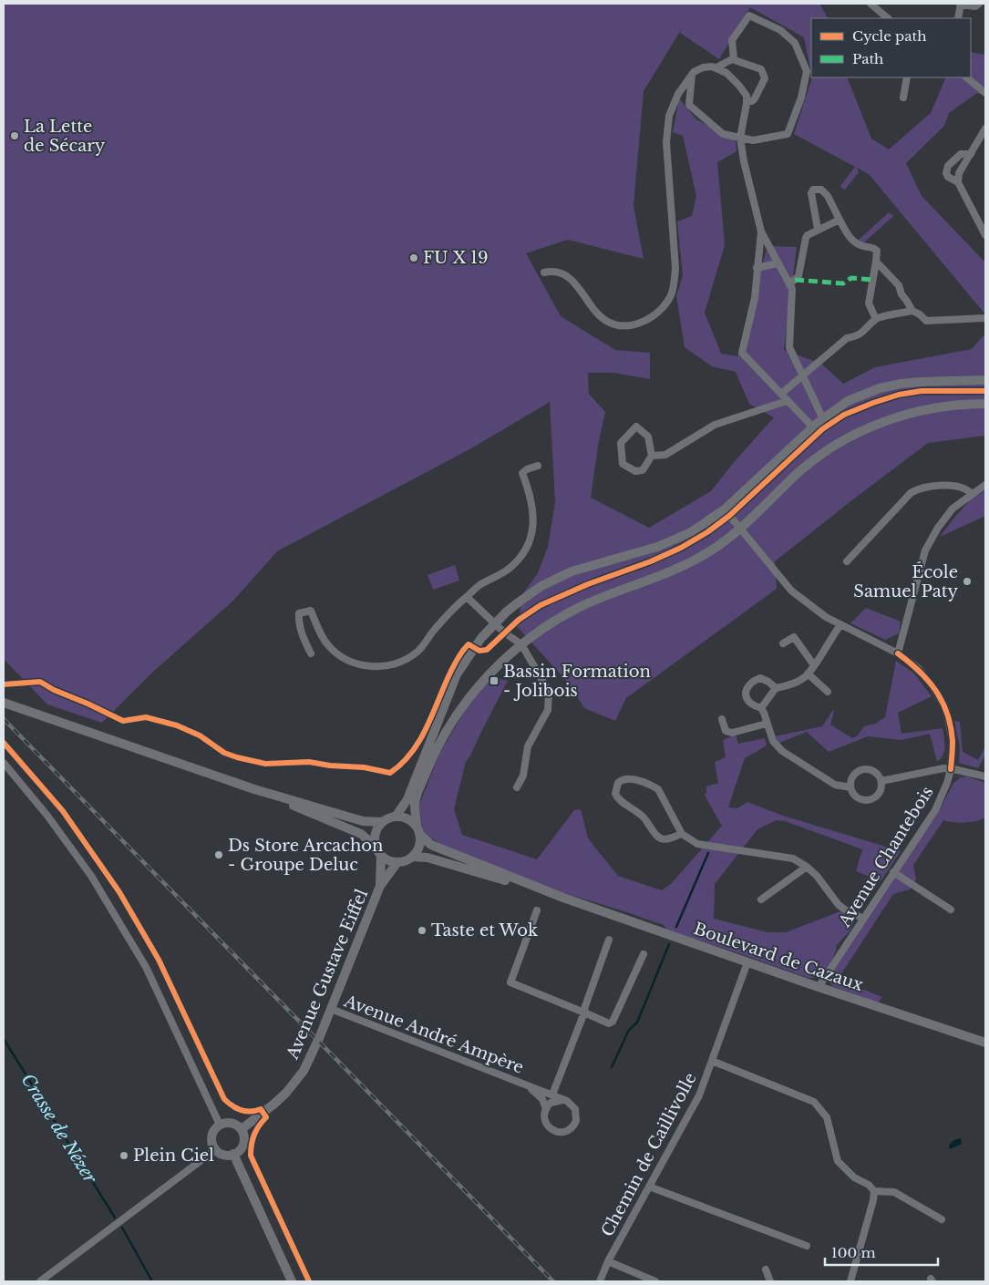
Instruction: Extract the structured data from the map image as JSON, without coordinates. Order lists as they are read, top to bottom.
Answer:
{
  "streets": {
    "main road": ["Boulevard de Cazaux", "Avenue Gustave Eiffel"],
    "street": ["Avenue Chantebois", "Avenue André Ampère", "Chemin de Caillivolle"]
  },
  "crossings": [
    ["Avenue Chantebois", "Boulevard de Cazaux"],
    ["Boulevard de Cazaux", "Avenue Gustave Eiffel"],
    ["Boulevard de Cazaux", "Chemin de Caillivolle"],
    ["Avenue Gustave Eiffel", "Avenue André Ampère"]
  ],
  "water": ["Crasse de Nézer"],
  "places": {
    "other": [
      "La Lette de Sécary",
      "FU X 19",
      "École Samuel Paty",
      "Ds Store Arcachon - Groupe Deluc",
      "Taste et Wok",
      "Plein Ciel"
    ],
    "transit": ["Bassin Formation - Jolibois"]
  },
  "legend": ["Cycle path", "Path"],
  "scale_bar": "100 m"
}
